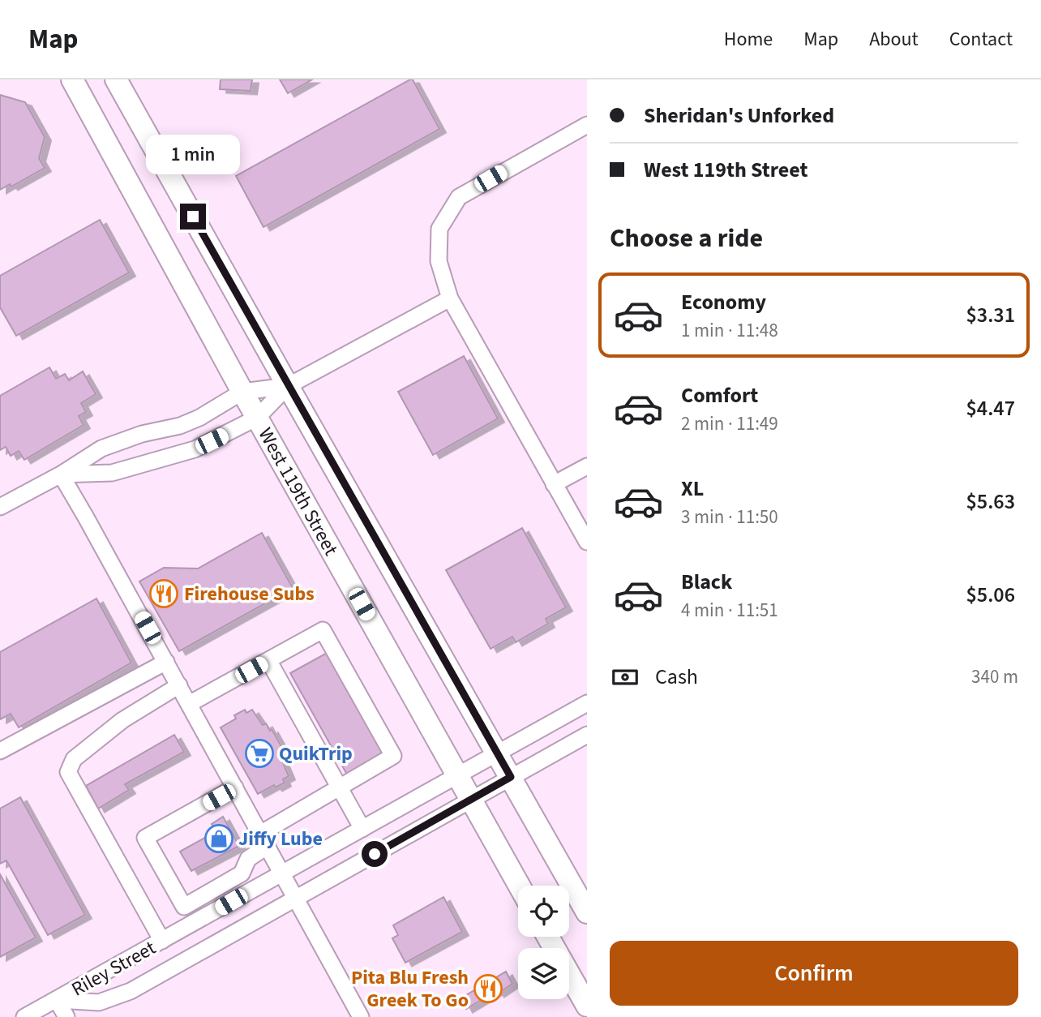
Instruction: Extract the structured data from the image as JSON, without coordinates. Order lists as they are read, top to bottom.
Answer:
{
  "streets": {
    "main road": ["West 119th Street"],
    "street": ["Riley Street"]
  },
  "crossings": [
    ["West 119th Street", "Riley Street"]
  ],
  "places": {
    "restaurant": ["Firehouse Subs", "Pita Blu Fresh Greek To Go"],
    "supermarket": ["QuikTrip"],
    "shop": ["Jiffy Lube"]
  },
  "page": {
    "header": "Map",
    "nav": [
      "Home",
      "Map",
      "About",
      "Contact"
    ],
    "banner": ["Sheridan's Unforked", "West 119th Street"],
    "bubble": "1 min",
    "heading": "Choose a ride",
    "list": [
      {
        "name": "Economy",
        "note": "1 min · 11:48",
        "value": "$3.31"
      },
      {
        "name": "Comfort",
        "note": "2 min · 11:49",
        "value": "$4.47"
      },
      {
        "name": "XL",
        "note": "3 min · 11:50",
        "value": "$5.63"
      },
      {
        "name": "Black",
        "note": "4 min · 11:51",
        "value": "$5.06"
      }
    ],
    "pay": ["Cash", "340 m"],
    "buttons": "Confirm"
  }
}
